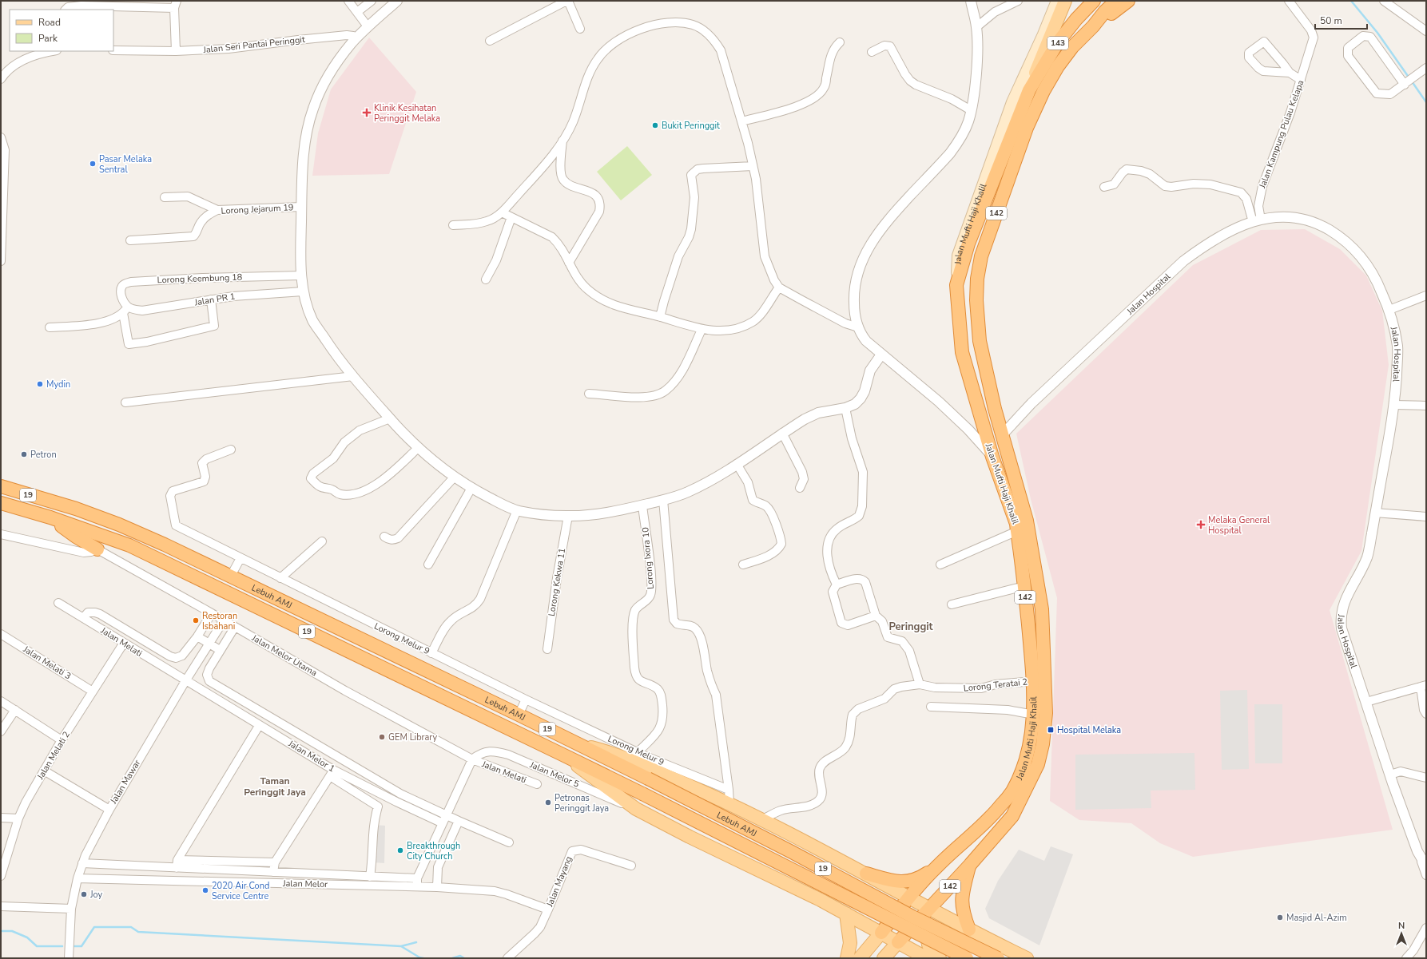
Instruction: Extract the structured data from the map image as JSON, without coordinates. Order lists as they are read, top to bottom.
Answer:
{
  "streets": {
    "highway": [
      "143",
      "142",
      "Jalan Mufti Haji Khalil",
      "19",
      "Lebuh AMJ"
    ],
    "street": [
      "Jalan Seri Pantai Peringgit",
      "Jalan Kampung Pulau Kelapa",
      "Lorong Jejarum 19",
      "Lorong Keembung 18",
      "Jalan Hospital",
      "Jalan PR 1",
      "Lorong Ixora 10",
      "Lorong Kekwa 11",
      "Lorong Melur 9",
      "Jalan Melati",
      "Jalan Melor Utama",
      "Jalan Melati 3",
      "Lorong Teratai 2",
      "Jalan Melati 2",
      "Jalan Melor 1",
      "Jalan Melor 5",
      "Jalan Mawar",
      "Jalan Mayang",
      "Jalan Melor"
    ]
  },
  "crossings": [
    ["143", "142"],
    ["143", "Jalan Mufti Haji Khalil"],
    ["Jalan Kampung Pulau Kelapa", "Jalan Hospital"],
    ["142", "Jalan Mufti Haji Khalil"],
    ["Jalan Mufti Haji Khalil", "Jalan Hospital"],
    ["Jalan Mufti Haji Khalil", "Lorong Teratai 2"],
    ["Lorong Keembung 18", "Jalan PR 1"],
    ["Lorong Ixora 10", "Lorong Melur 9"],
    ["Jalan Melati", "Jalan Melor Utama"],
    ["Jalan Melati", "Jalan Melati 2"],
    ["Jalan Melati", "Jalan Melor 1"],
    ["Jalan Melati", "Jalan Melor 5"],
    ["Jalan Melati", "Jalan Mawar"],
    ["Jalan Melor Utama", "Jalan Melor 5"],
    ["Jalan Melor Utama", "Jalan Mawar"],
    ["Jalan Melati 3", "Jalan Melati 2"],
    ["Jalan Melor 1", "Jalan Mawar"],
    ["Jalan Mawar", "Jalan Melor"],
    ["Jalan Mayang", "Jalan Melor"]
  ],
  "districts": ["Peringgit", "Taman Peringgit Jaya"],
  "places": {
    "health": ["Klinik Kesihatan Peringgit Melaka", "Melaka General Hospital"],
    "other": [
      "Bukit Peringgit",
      "Pasar Melaka Sentral",
      "Mydin",
      "Petron",
      "Restoran Isbahani",
      "GEM Library",
      "Petronas Peringgit Jaya",
      "Breakthrough City Church",
      "2020 Air Cond Service Centre",
      "Joy",
      "Masjid Al-Azim"
    ],
    "transit": ["Hospital Melaka"]
  },
  "legend": ["Road", "Park"],
  "scale_bar": "50 m",
  "north": "top"
}
